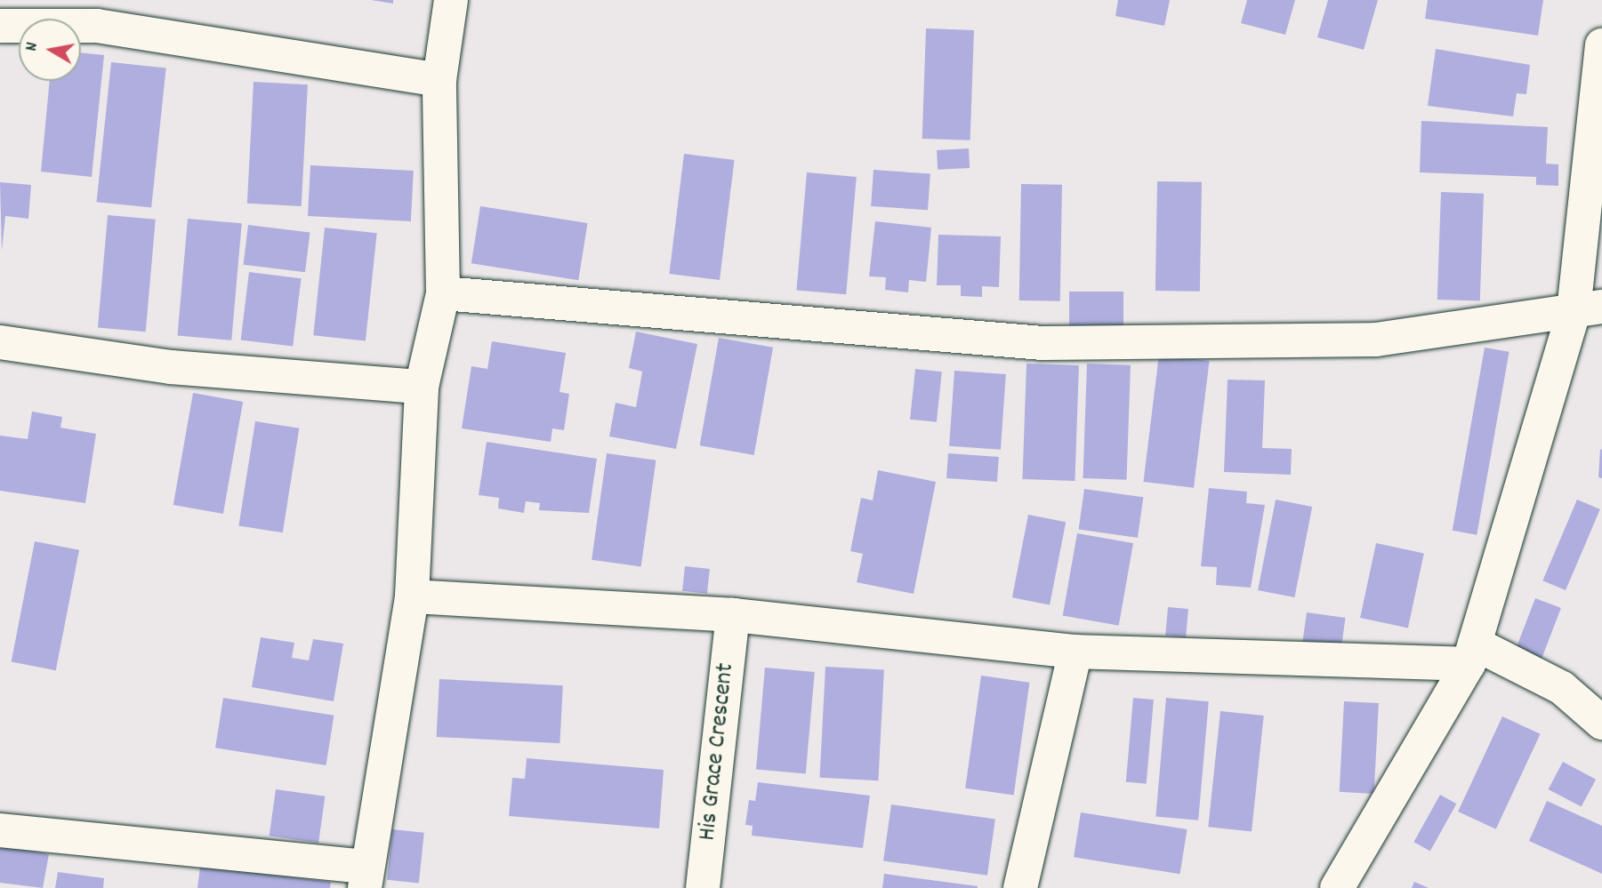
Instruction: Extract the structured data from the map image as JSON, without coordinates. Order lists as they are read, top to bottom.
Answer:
{
  "streets": {
    "street": ["His Grace Crescent"]
  },
  "north": "left"
}
